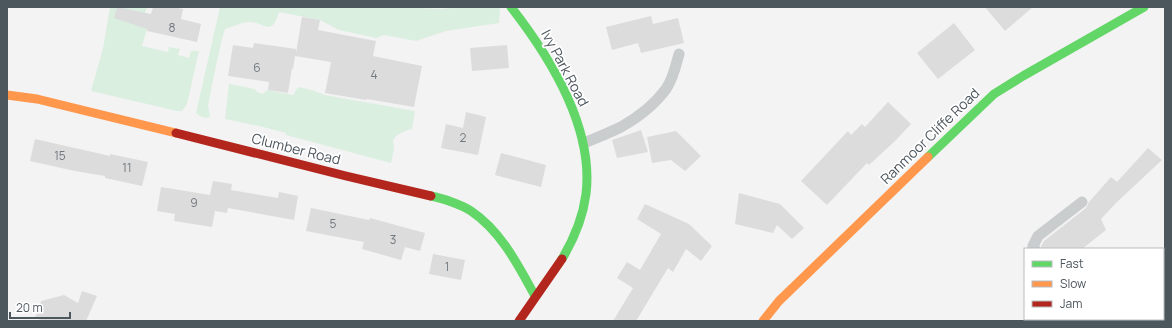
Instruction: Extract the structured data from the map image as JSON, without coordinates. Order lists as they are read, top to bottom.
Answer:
{
  "streets": {
    "street": ["Ivy Park Road", "Ranmoor Cliffe Road", "Clumber Road"]
  },
  "crossings": [
    ["Ivy Park Road", "Clumber Road"]
  ],
  "house_numbers": [
    "8",
    "6",
    "4",
    "2",
    "15",
    "11",
    "9",
    "5",
    "3",
    "1"
  ],
  "legend": ["Fast", "Slow", "Jam"],
  "scale_bar": "20 m"
}
